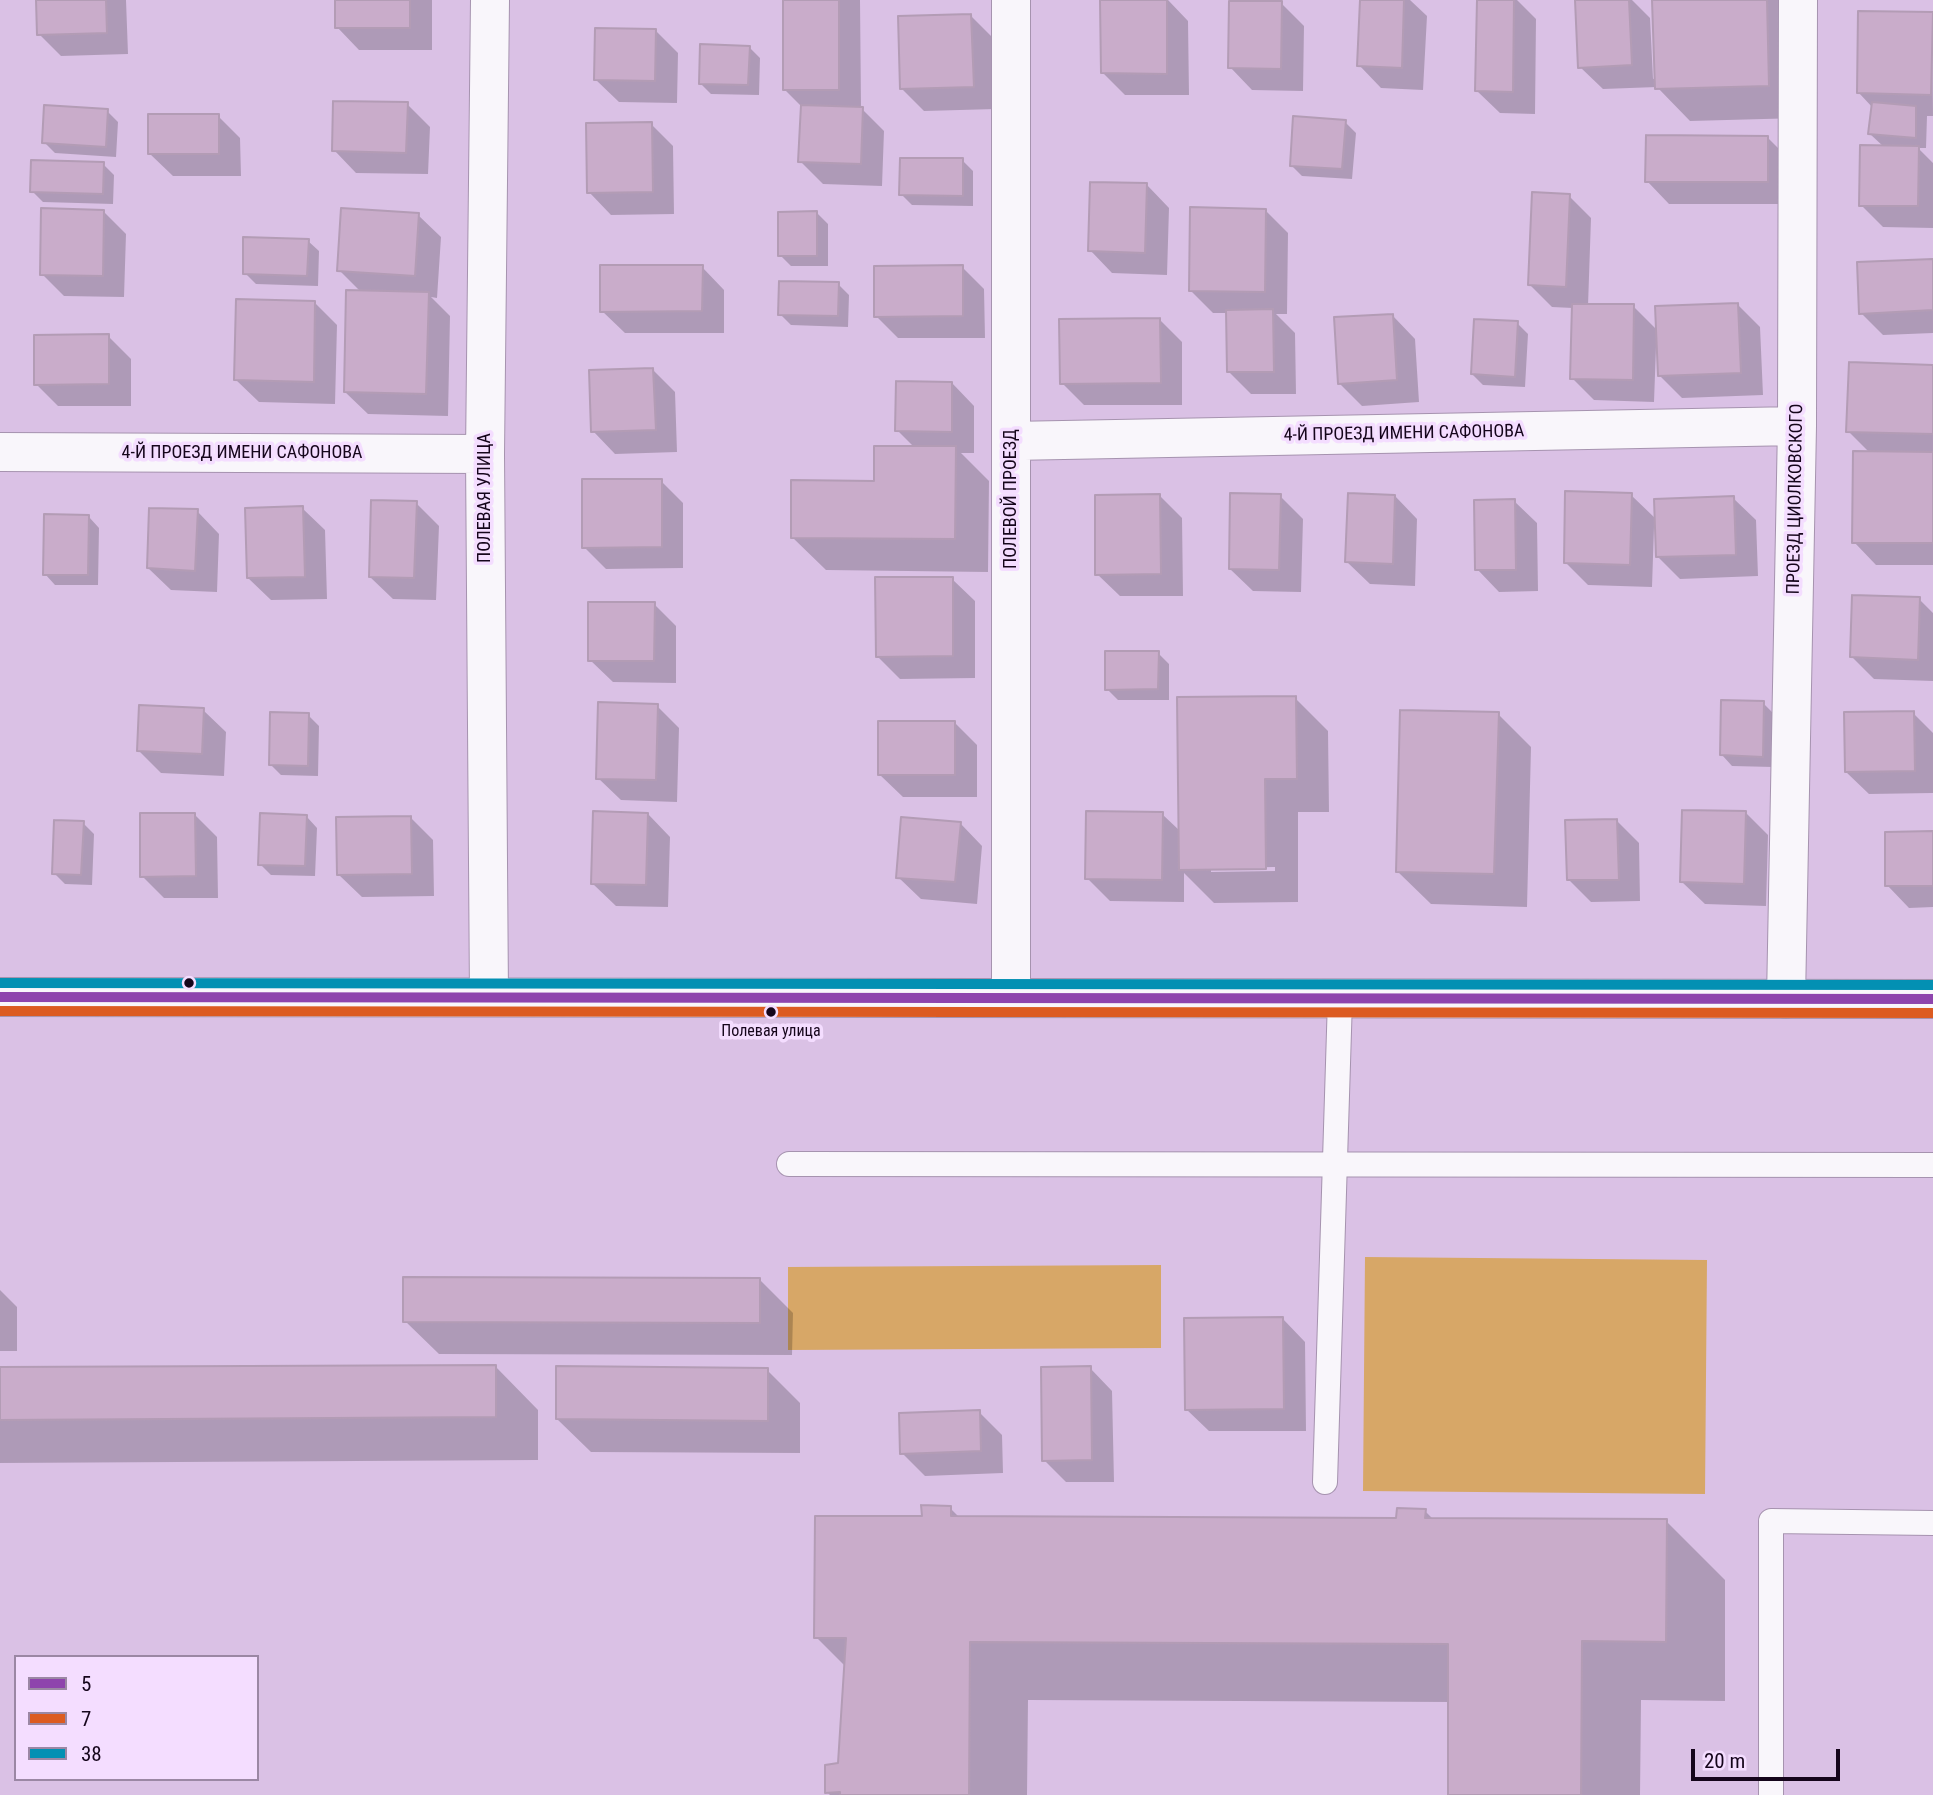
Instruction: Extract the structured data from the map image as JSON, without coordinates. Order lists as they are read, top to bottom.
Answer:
{
  "streets": {
    "street": [
      "4-Й ПРОЕЗД ИМЕНИ САФОНОВА",
      "ПОЛЕВАЯ УЛИЦА",
      "ПОЛЕВОЙ ПРОЕЗД",
      "ПРОЕЗД ЦИОЛКОВСКОГО"
    ]
  },
  "crossings": [
    ["4-Й ПРОЕЗД ИМЕНИ САФОНОВА", "ПОЛЕВАЯ УЛИЦА"],
    ["4-Й ПРОЕЗД ИМЕНИ САФОНОВА", "ПОЛЕВОЙ ПРОЕЗД"],
    ["4-Й ПРОЕЗД ИМЕНИ САФОНОВА", "ПРОЕЗД ЦИОЛКОВСКОГО"]
  ],
  "places": ["Полевая улица"],
  "lines": ["transit line 38", "transit line 5", "transit line 7"],
  "legend": ["5", "7", "38"],
  "scale_bar": "20 m"
}
